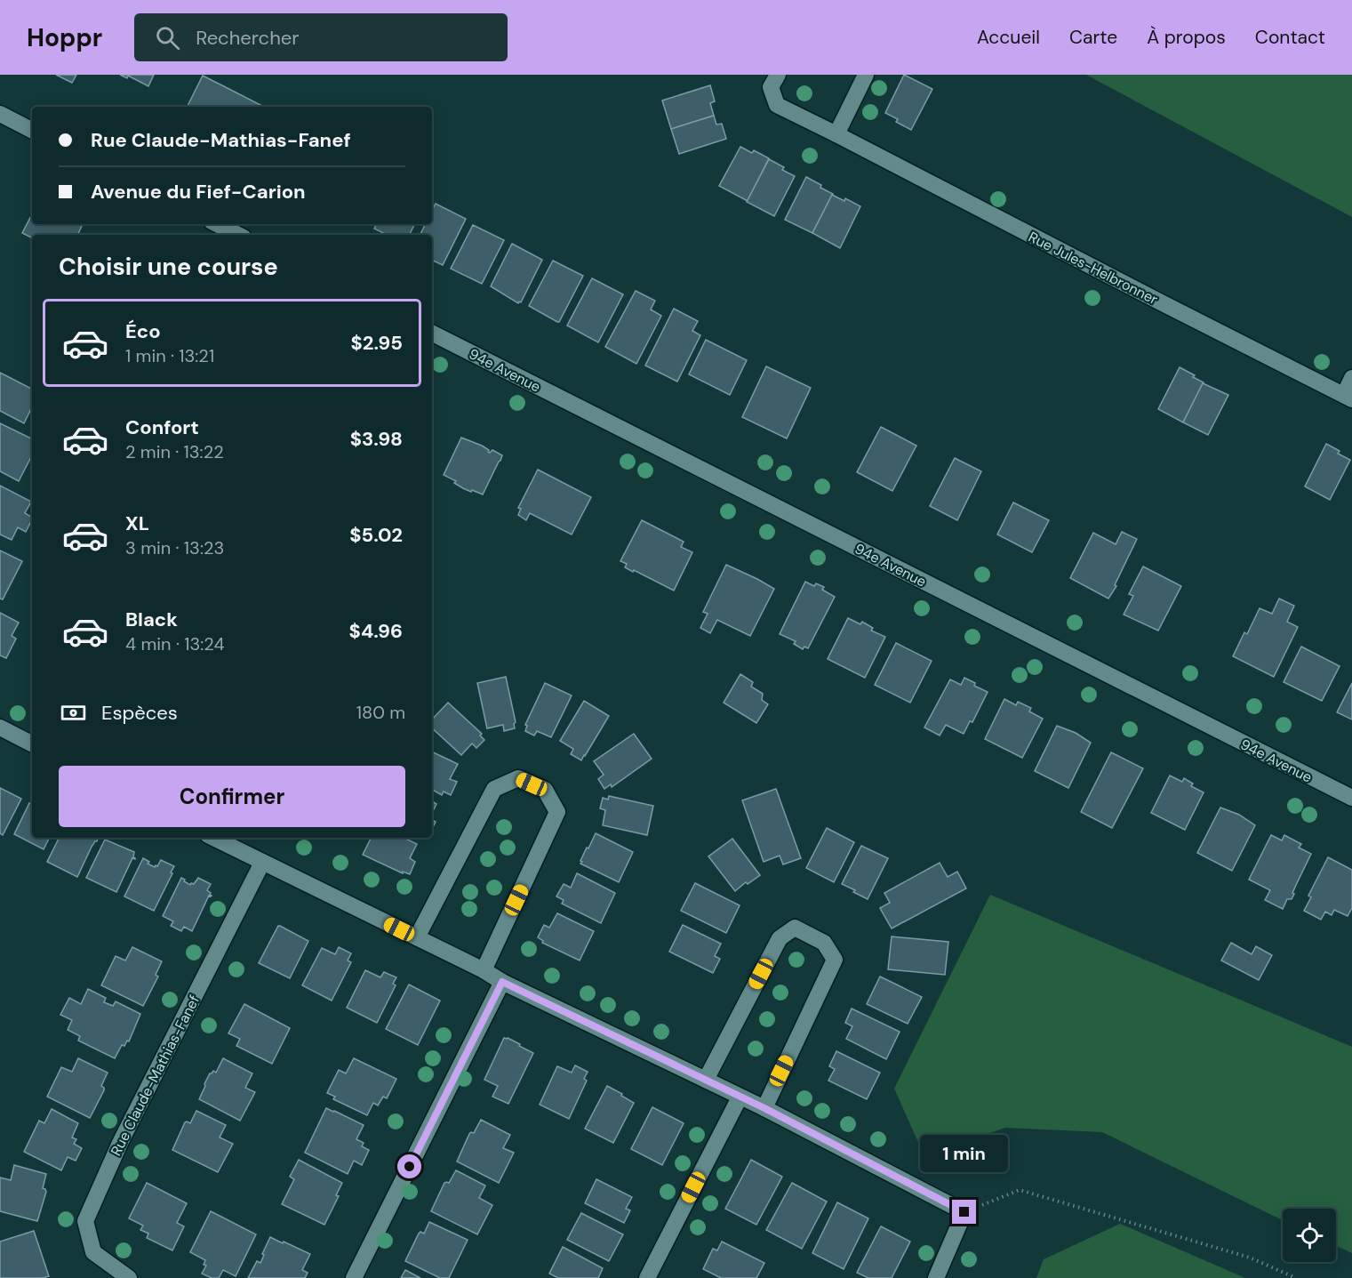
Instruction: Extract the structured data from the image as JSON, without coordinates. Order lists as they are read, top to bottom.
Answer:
{
  "streets": {
    "street": ["Rue Jules-Helbronner", "94e Avenue", "Rue Claude-Mathias-Fanef"]
  },
  "page": {
    "header": "Hoppr",
    "search": "Rechercher",
    "nav": [
      "Accueil",
      "Carte",
      "À propos",
      "Contact"
    ],
    "banner": ["Rue Claude-Mathias-Fanef", "Avenue du Fief-Carion"],
    "heading": "Choisir une course",
    "list": [
      {
        "name": "Éco",
        "note": "1 min · 13:21",
        "value": "$2.95"
      },
      {
        "name": "Confort",
        "note": "2 min · 13:22",
        "value": "$3.98"
      },
      {
        "name": "XL",
        "note": "3 min · 13:23",
        "value": "$5.02"
      },
      {
        "name": "Black",
        "note": "4 min · 13:24",
        "value": "$4.96"
      }
    ],
    "pay": ["Espèces", "180 m"],
    "buttons": "Confirmer",
    "bubble": "1 min"
  }
}
